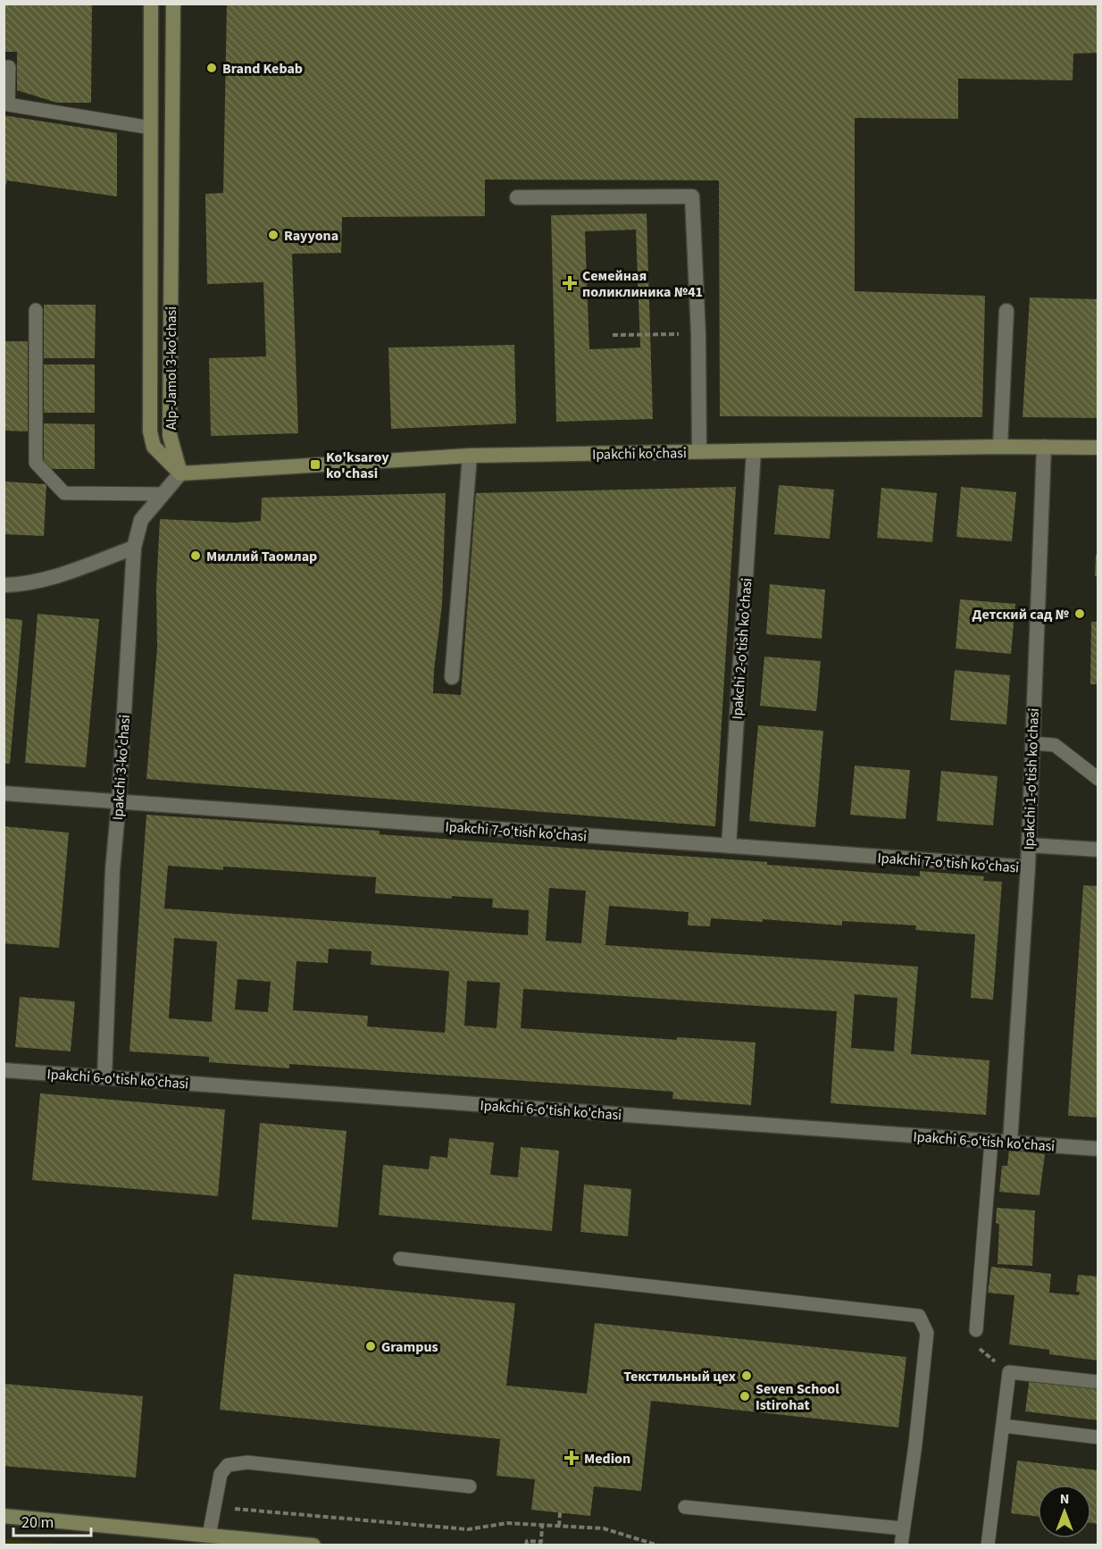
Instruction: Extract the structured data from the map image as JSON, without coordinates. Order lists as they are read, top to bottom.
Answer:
{
  "streets": {
    "main road": ["Alp-Jamol 3-ko'chasi", "Ipakchi ko'chasi"],
    "street": [
      "Ipakchi 2-o'tish ko'chasi",
      "Ipakchi 3-ko'chasi",
      "Ipakchi 1-o'tish ko'chasi",
      "Ipakchi 7-o'tish ko'chasi",
      "Ipakchi 6-o'tish ko'chasi"
    ]
  },
  "crossings": [
    ["Alp-Jamol 3-ko'chasi", "Ipakchi ko'chasi"],
    ["Alp-Jamol 3-ko'chasi", "Ipakchi 3-ko'chasi"],
    ["Ipakchi ko'chasi", "Ipakchi 2-o'tish ko'chasi"],
    ["Ipakchi ko'chasi", "Ipakchi 3-ko'chasi"],
    ["Ipakchi ko'chasi", "Ipakchi 1-o'tish ko'chasi"],
    ["Ipakchi 2-o'tish ko'chasi", "Ipakchi 7-o'tish ko'chasi"],
    ["Ipakchi 3-ko'chasi", "Ipakchi 7-o'tish ko'chasi"],
    ["Ipakchi 3-ko'chasi", "Ipakchi 6-o'tish ko'chasi"],
    ["Ipakchi 1-o'tish ko'chasi", "Ipakchi 7-o'tish ko'chasi"],
    ["Ipakchi 1-o'tish ko'chasi", "Ipakchi 6-o'tish ko'chasi"]
  ],
  "places": {
    "other": [
      "Brand Kebab",
      "Rayyona",
      "Миллий Таомлар",
      "Детский сад №",
      "Grampus",
      "Текстильный цех",
      "Seven School Istirohat"
    ],
    "health": ["Семейная поликлиника №41", "Medion"],
    "transit": ["Ko'ksaroy ko'chasi"]
  },
  "scale_bar": "20 m",
  "north": "top"
}
